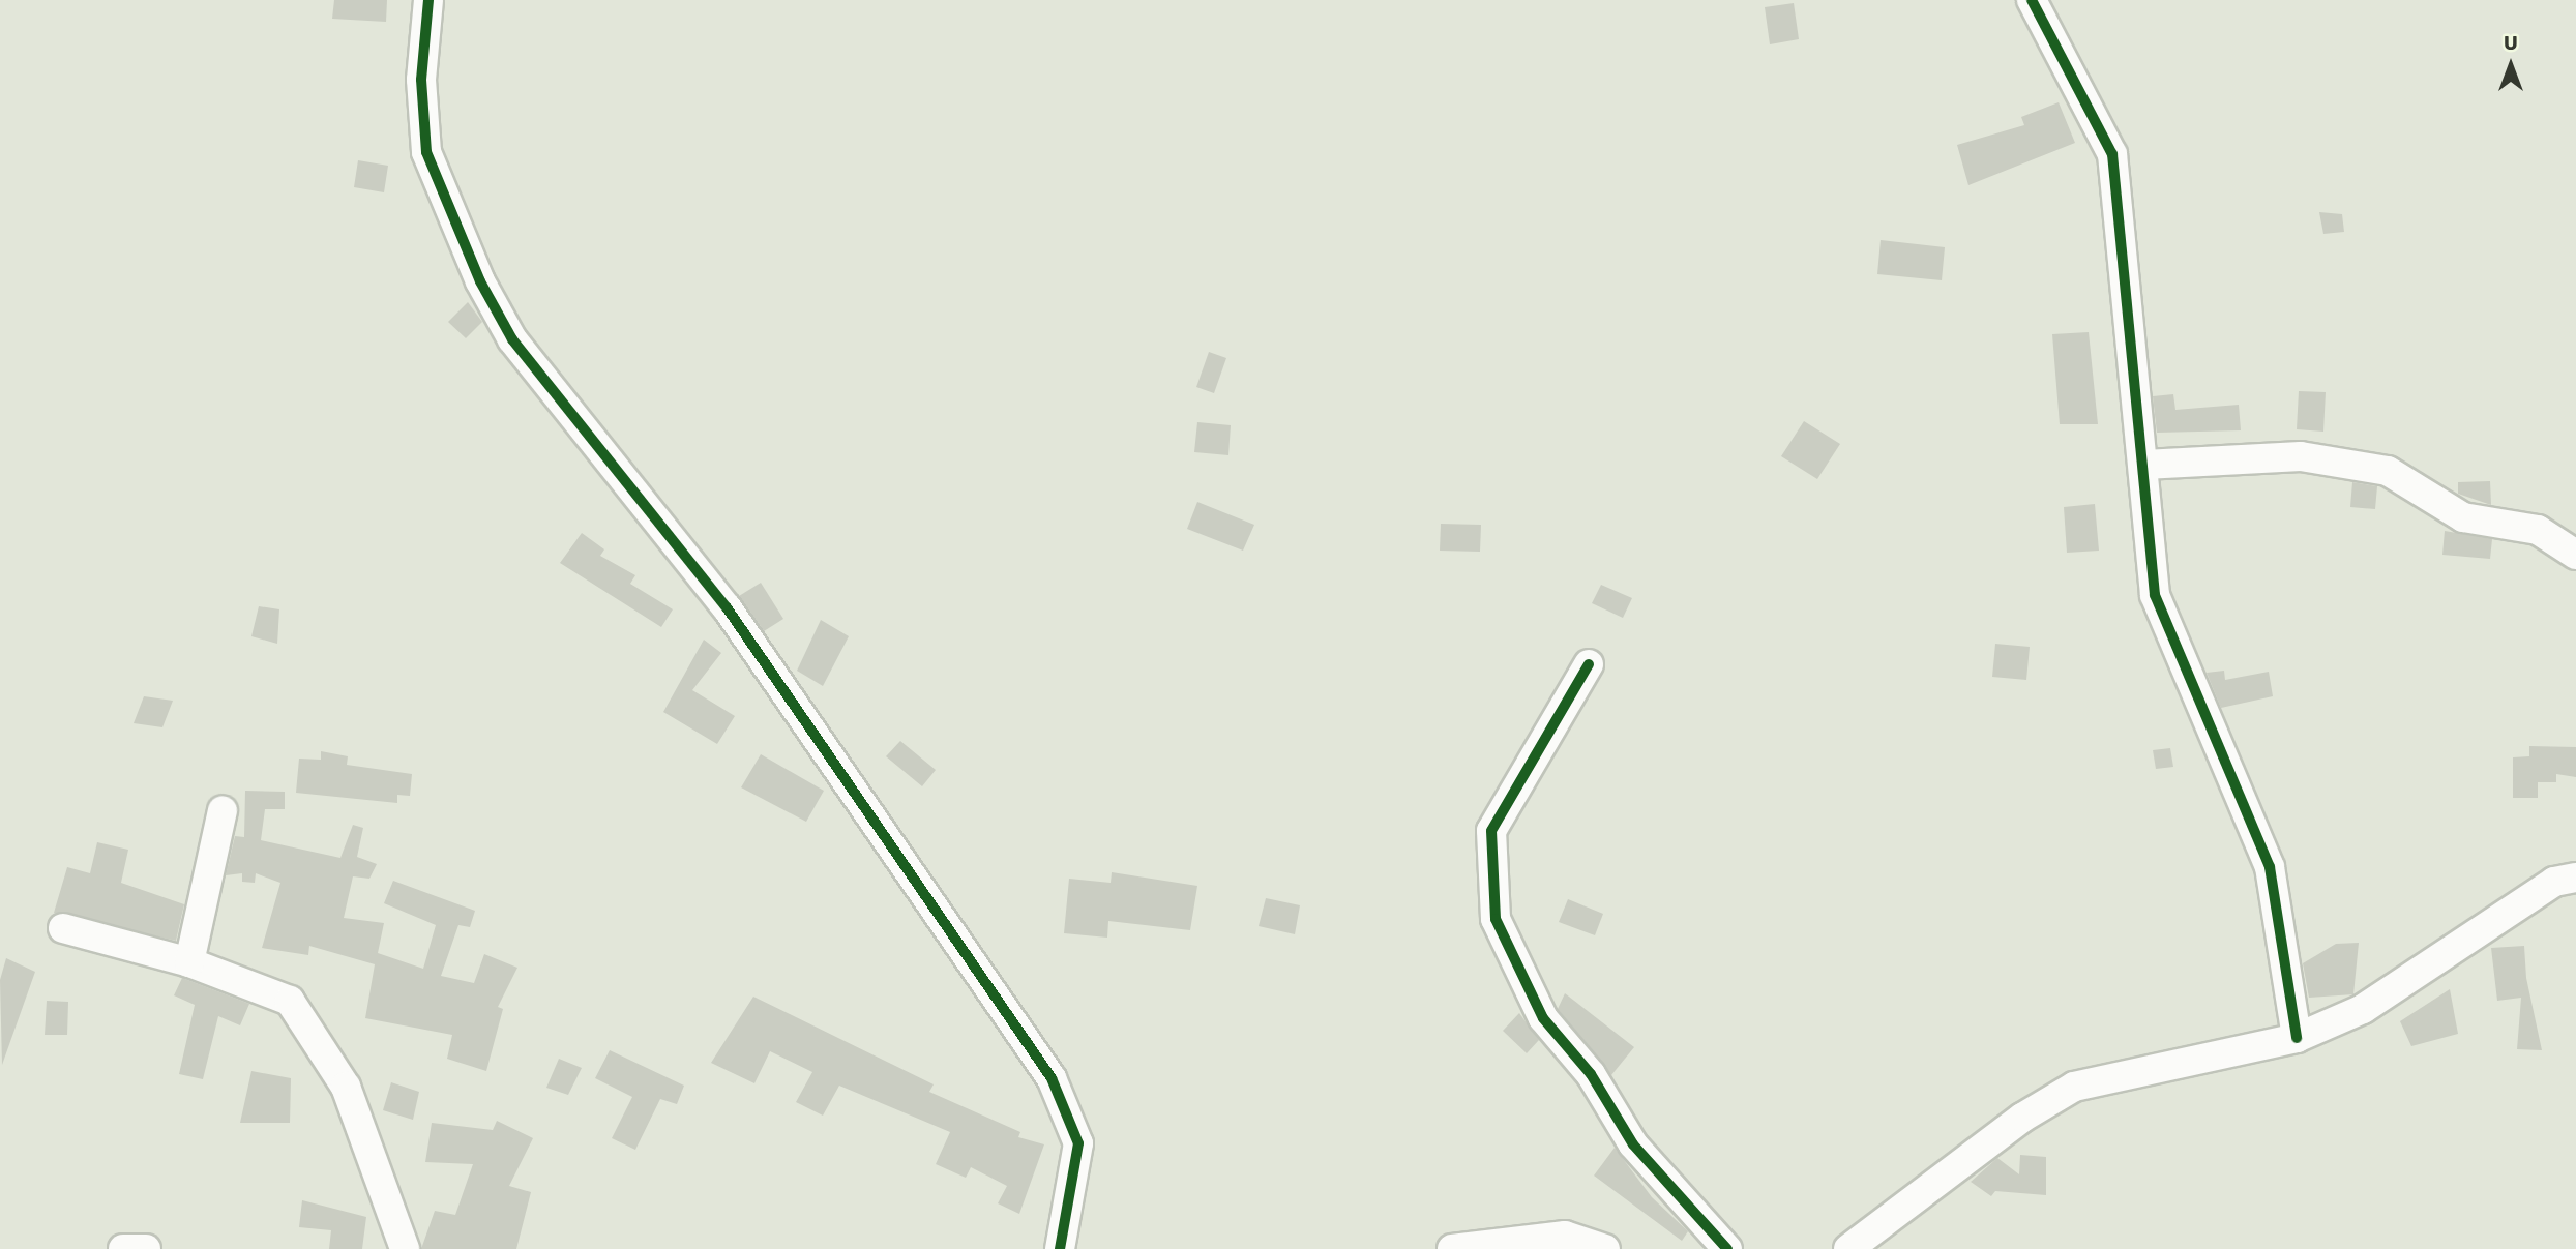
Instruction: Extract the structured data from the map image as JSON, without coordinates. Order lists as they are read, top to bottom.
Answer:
{
  "north": "top"
}
